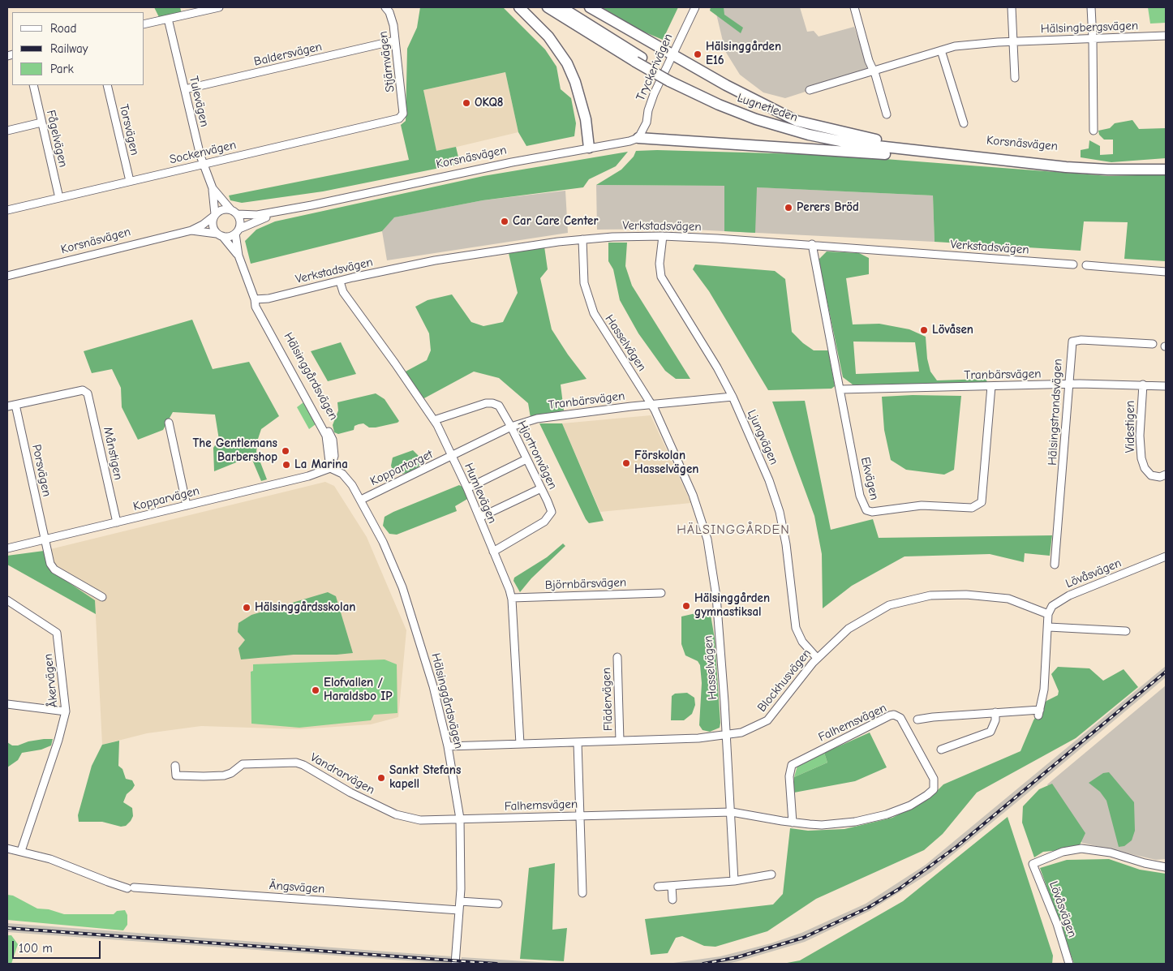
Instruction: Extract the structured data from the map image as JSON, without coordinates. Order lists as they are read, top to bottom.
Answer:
{
  "streets": {
    "highway": ["Lugnetleden", "Korsnäsvägen"],
    "street": [
      "Hälsingbergsvägen",
      "Baldersvägen",
      "Stjärnvägen",
      "Tryckerivägen",
      "Tulevägen",
      "Torsvägen",
      "Fågelvägen",
      "Sockenvägen",
      "Verkstadsvägen",
      "Hasselvägen",
      "Tranbärsvägen",
      "Hälsinggårdsvägen",
      "Hälsingstrandsvägen",
      "Videstigen",
      "Ljungvägen",
      "Månstigen",
      "Hjortronvägen",
      "Koppartorget",
      "Porsvägen",
      "Ekvägen",
      "Humlevägen",
      "Kopparvägen",
      "Lövåsvägen",
      "Björnbärsvägen",
      "Åkervägen",
      "Blockhusvägen",
      "Flädervägen",
      "Falhemsvägen",
      "Vandrarvägen",
      "Ängsvägen"
    ]
  },
  "crossings": [
    ["Baldersvägen", "Stjärnvägen"],
    ["Baldersvägen", "Tulevägen"],
    ["Stjärnvägen", "Sockenvägen"],
    ["Tryckerivägen", "Korsnäsvägen"],
    ["Tulevägen", "Korsnäsvägen"],
    ["Tulevägen", "Sockenvägen"],
    ["Tulevägen", "Hälsinggårdsvägen"],
    ["Lugnetleden", "Korsnäsvägen"],
    ["Torsvägen", "Sockenvägen"],
    ["Fågelvägen", "Sockenvägen"],
    ["Korsnäsvägen", "Hälsinggårdsvägen"],
    ["Verkstadsvägen", "Hasselvägen"],
    ["Verkstadsvägen", "Hälsinggårdsvägen"],
    ["Verkstadsvägen", "Ljungvägen"],
    ["Verkstadsvägen", "Ekvägen"],
    ["Verkstadsvägen", "Humlevägen"],
    ["Hasselvägen", "Tranbärsvägen"],
    ["Hasselvägen", "Blockhusvägen"],
    ["Hasselvägen", "Falhemsvägen"],
    ["Tranbärsvägen", "Hälsingstrandsvägen"],
    ["Tranbärsvägen", "Videstigen"],
    ["Tranbärsvägen", "Ljungvägen"],
    ["Tranbärsvägen", "Hjortronvägen"],
    ["Tranbärsvägen", "Koppartorget"],
    ["Tranbärsvägen", "Ekvägen"],
    ["Tranbärsvägen", "Humlevägen"],
    ["Hälsinggårdsvägen", "Koppartorget"],
    ["Hälsinggårdsvägen", "Kopparvägen"],
    ["Hälsinggårdsvägen", "Blockhusvägen"],
    ["Hälsinggårdsvägen", "Falhemsvägen"],
    ["Hälsinggårdsvägen", "Vandrarvägen"],
    ["Hälsinggårdsvägen", "Ängsvägen"],
    ["Ljungvägen", "Blockhusvägen"],
    ["Månstigen", "Porsvägen"],
    ["Månstigen", "Kopparvägen"],
    ["Hjortronvägen", "Humlevägen"],
    ["Koppartorget", "Humlevägen"],
    ["Porsvägen", "Kopparvägen"],
    ["Humlevägen", "Björnbärsvägen"],
    ["Humlevägen", "Blockhusvägen"],
    ["Lövåsvägen", "Blockhusvägen"],
    ["Åkervägen", "Ängsvägen"],
    ["Blockhusvägen", "Flädervägen"],
    ["Falhemsvägen", "Vandrarvägen"]
  ],
  "districts": ["HÄLSINGGÅRDEN"],
  "places": [
    "Hälsinggården E16",
    "OKQ8",
    "Perers Bröd",
    "Car Care Center",
    "Lövåsen",
    "The Gentlemans Barbershop",
    "Förskolan Hasselvägen",
    "La Marina",
    "Hälsinggården gymnastiksal",
    "Hälsinggårdsskolan",
    "Elofvallen / Haraldsbo IP",
    "Sankt Stefans kapell"
  ],
  "legend": ["Road", "Railway", "Park"],
  "scale_bar": "100 m"
}
